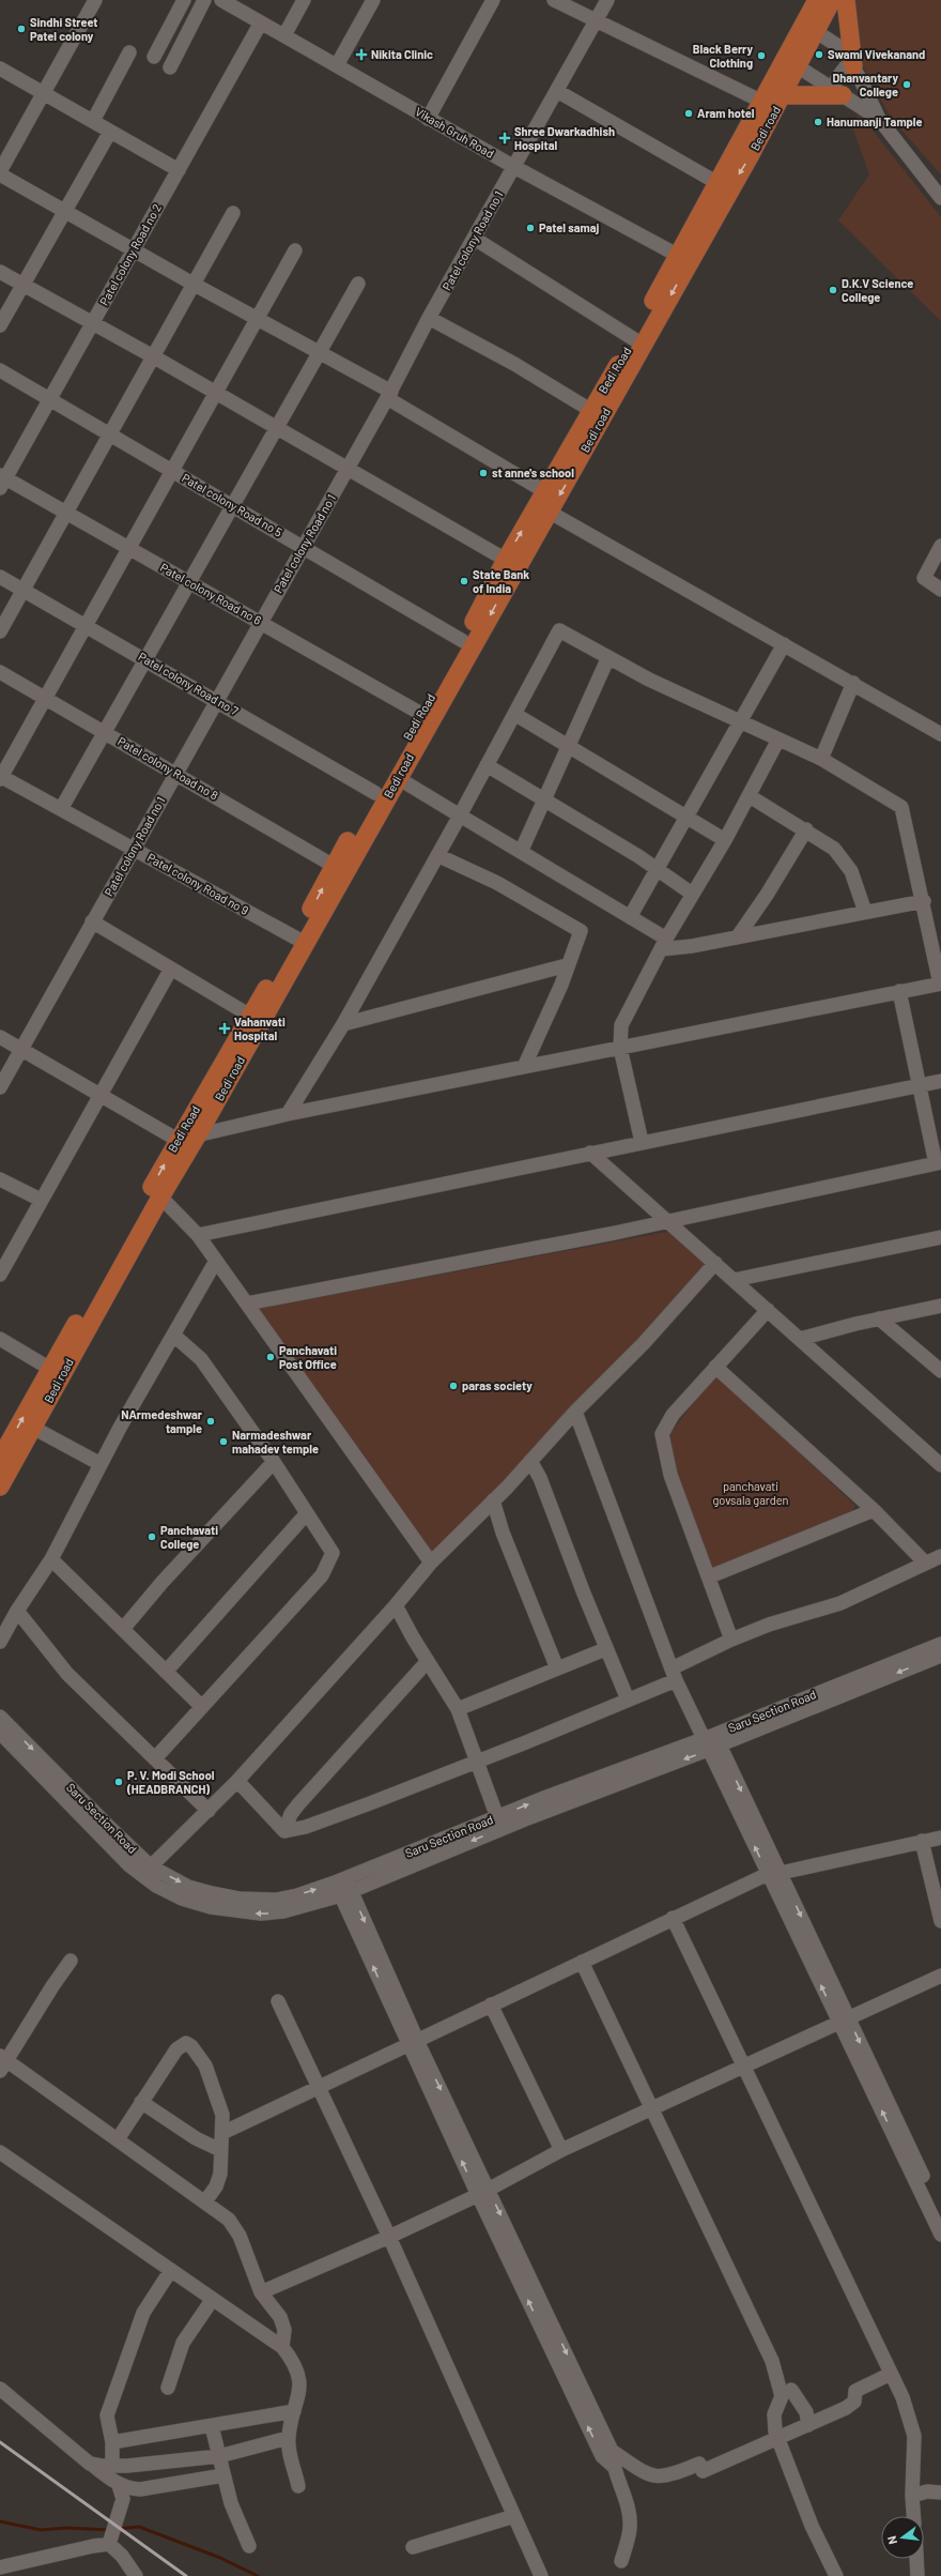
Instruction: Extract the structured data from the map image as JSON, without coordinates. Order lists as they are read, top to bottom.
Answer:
{
  "streets": {
    "main road": ["Bedi road", "Bedi Road"],
    "street": [
      "Vikash Gruh Road",
      "Patel colony Road no 1",
      "Patel colony Road no 2",
      "Patel colony Road no 5",
      "Patel colony Road no 6",
      "Patel colony Road no 7",
      "Patel colony Road no 8",
      "Patel colony Road no 9",
      "Saru Section Road"
    ]
  },
  "crossings": [
    ["Bedi road", "Vikash Gruh Road"],
    ["Bedi road", "Bedi Road"],
    ["Bedi road", "Patel colony Road no 9"],
    ["Vikash Gruh Road", "Patel colony Road no 1"],
    ["Vikash Gruh Road", "Patel colony Road no 2"],
    ["Vikash Gruh Road", "Bedi Road"],
    ["Patel colony Road no 1", "Patel colony Road no 5"],
    ["Patel colony Road no 1", "Patel colony Road no 6"],
    ["Patel colony Road no 1", "Patel colony Road no 7"],
    ["Patel colony Road no 1", "Patel colony Road no 8"],
    ["Patel colony Road no 1", "Patel colony Road no 9"],
    ["Patel colony Road no 2", "Patel colony Road no 5"],
    ["Patel colony Road no 2", "Patel colony Road no 6"],
    ["Bedi Road", "Patel colony Road no 5"],
    ["Bedi Road", "Patel colony Road no 6"],
    ["Bedi Road", "Patel colony Road no 7"],
    ["Bedi Road", "Patel colony Road no 8"],
    ["Bedi Road", "Patel colony Road no 9"]
  ],
  "one_way": ["Bedi road"],
  "parks": ["panchavati govsala garden"],
  "places": {
    "other": [
      "Sindhi Street Patel colony",
      "Swami Vivekanand",
      "Black Berry Clothing",
      "Dhanvantary College",
      "Aram hotel",
      "Hanumanji Tample",
      "Patel samaj",
      "D.K.V Science College",
      "st anne's school",
      "State Bank of India",
      "Panchavati Post Office",
      "paras society",
      "NArmedeshwar tample",
      "Narmadeshwar mahadev temple",
      "Panchavati College",
      "P. V. Modi School (HEADBRANCH)"
    ],
    "health": ["Nikita Clinic", "Shree Dwarkadhish Hospital", "Vahanvati Hospital"]
  },
  "north": "left"
}
